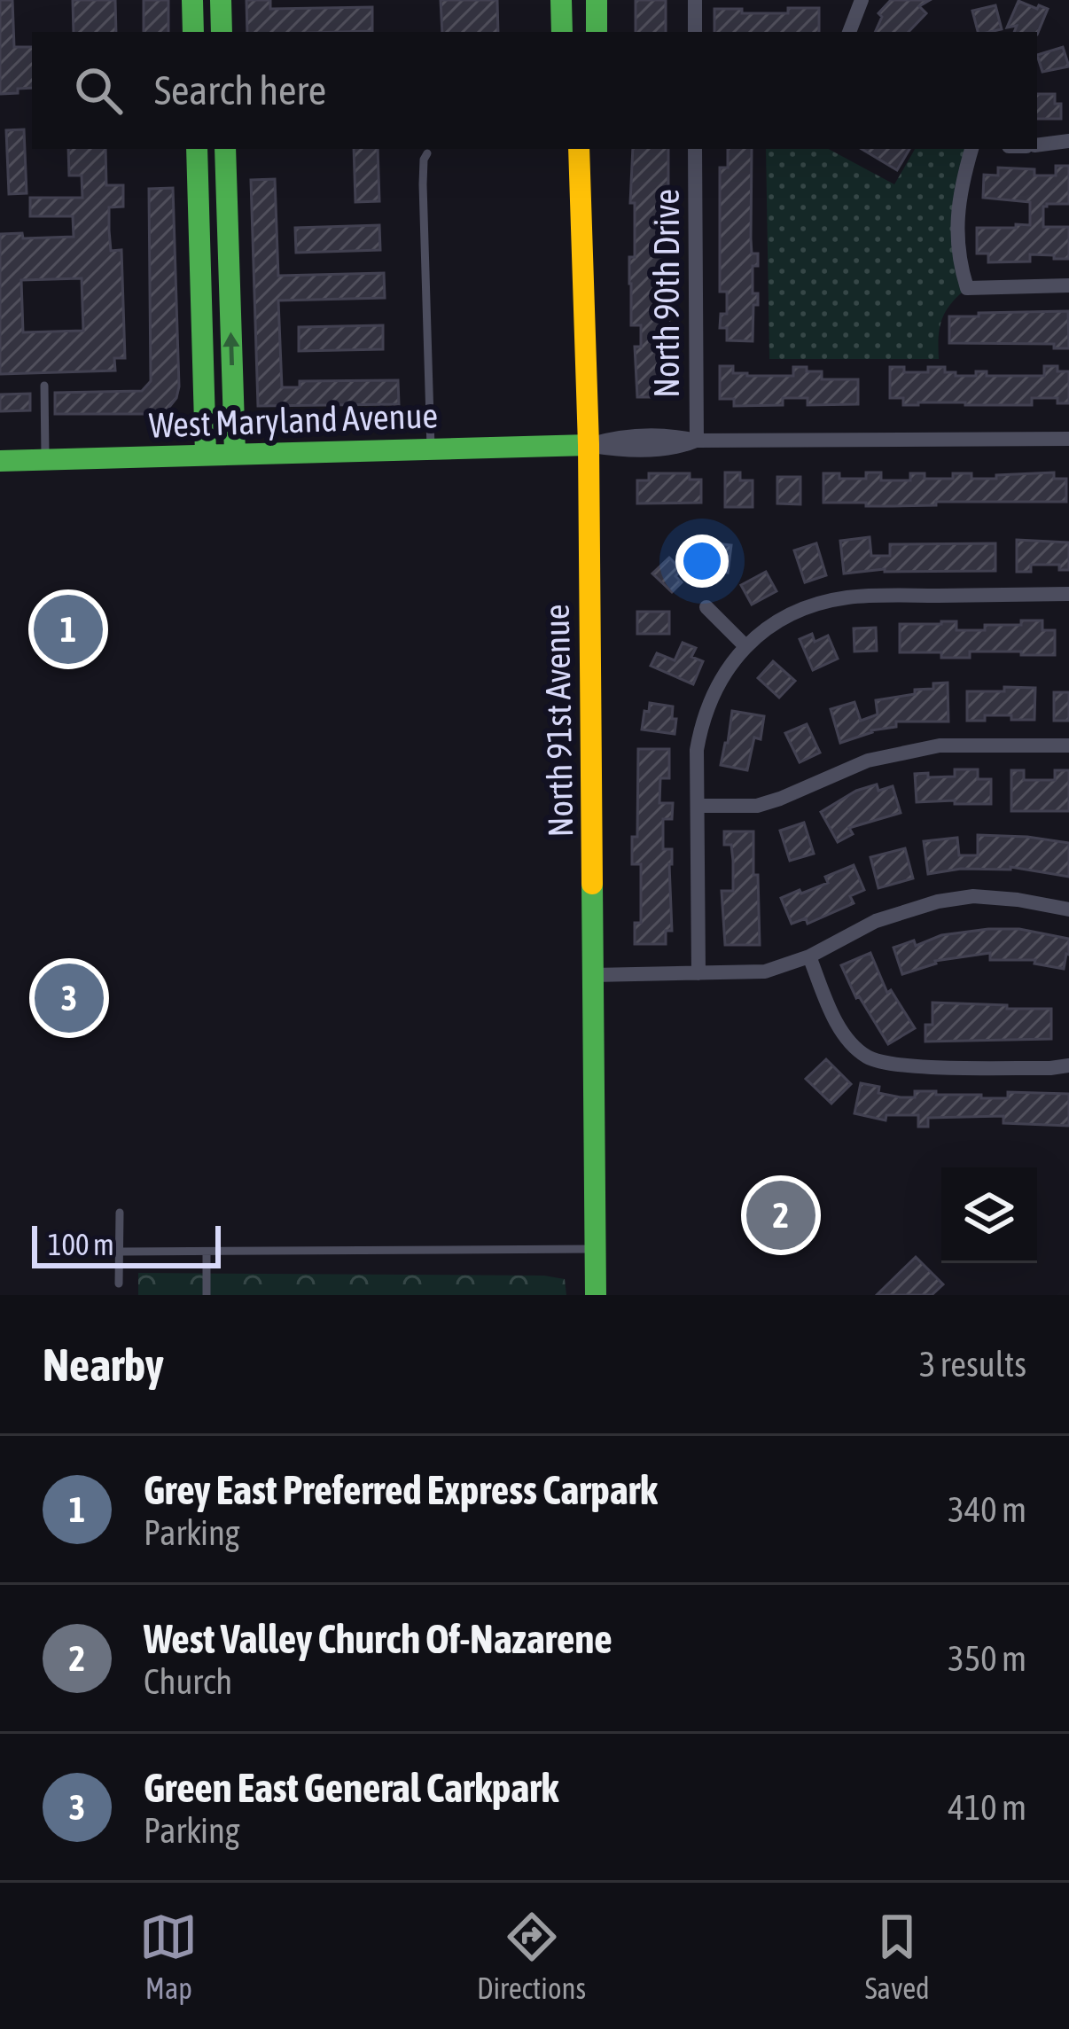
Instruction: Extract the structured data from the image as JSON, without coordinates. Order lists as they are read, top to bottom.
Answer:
{
  "streets": {
    "main road": ["West Maryland Avenue", "North 91st Avenue"],
    "street": ["North 90th Drive"]
  },
  "crossings": [
    ["North 90th Drive", "West Maryland Avenue"],
    ["West Maryland Avenue", "North 91st Avenue"]
  ],
  "scale_bar": "100 m",
  "page": {
    "search": "Search here",
    "pins": ["1", "3", "2"],
    "scale": "100 m",
    "heading": ["Nearby", "3 results"],
    "list": [
      {
        "mark": "1",
        "name": "Grey East Preferred Express Carpark",
        "note": "Parking",
        "value": "340 m"
      },
      {
        "mark": "2",
        "name": "West Valley Church Of-Nazarene",
        "note": "Church",
        "value": "350 m"
      },
      {
        "mark": "3",
        "name": "Green East General Carkpark",
        "note": "Parking",
        "value": "410 m"
      }
    ],
    "nav": ["Map", "Directions", "Saved"]
  }
}
